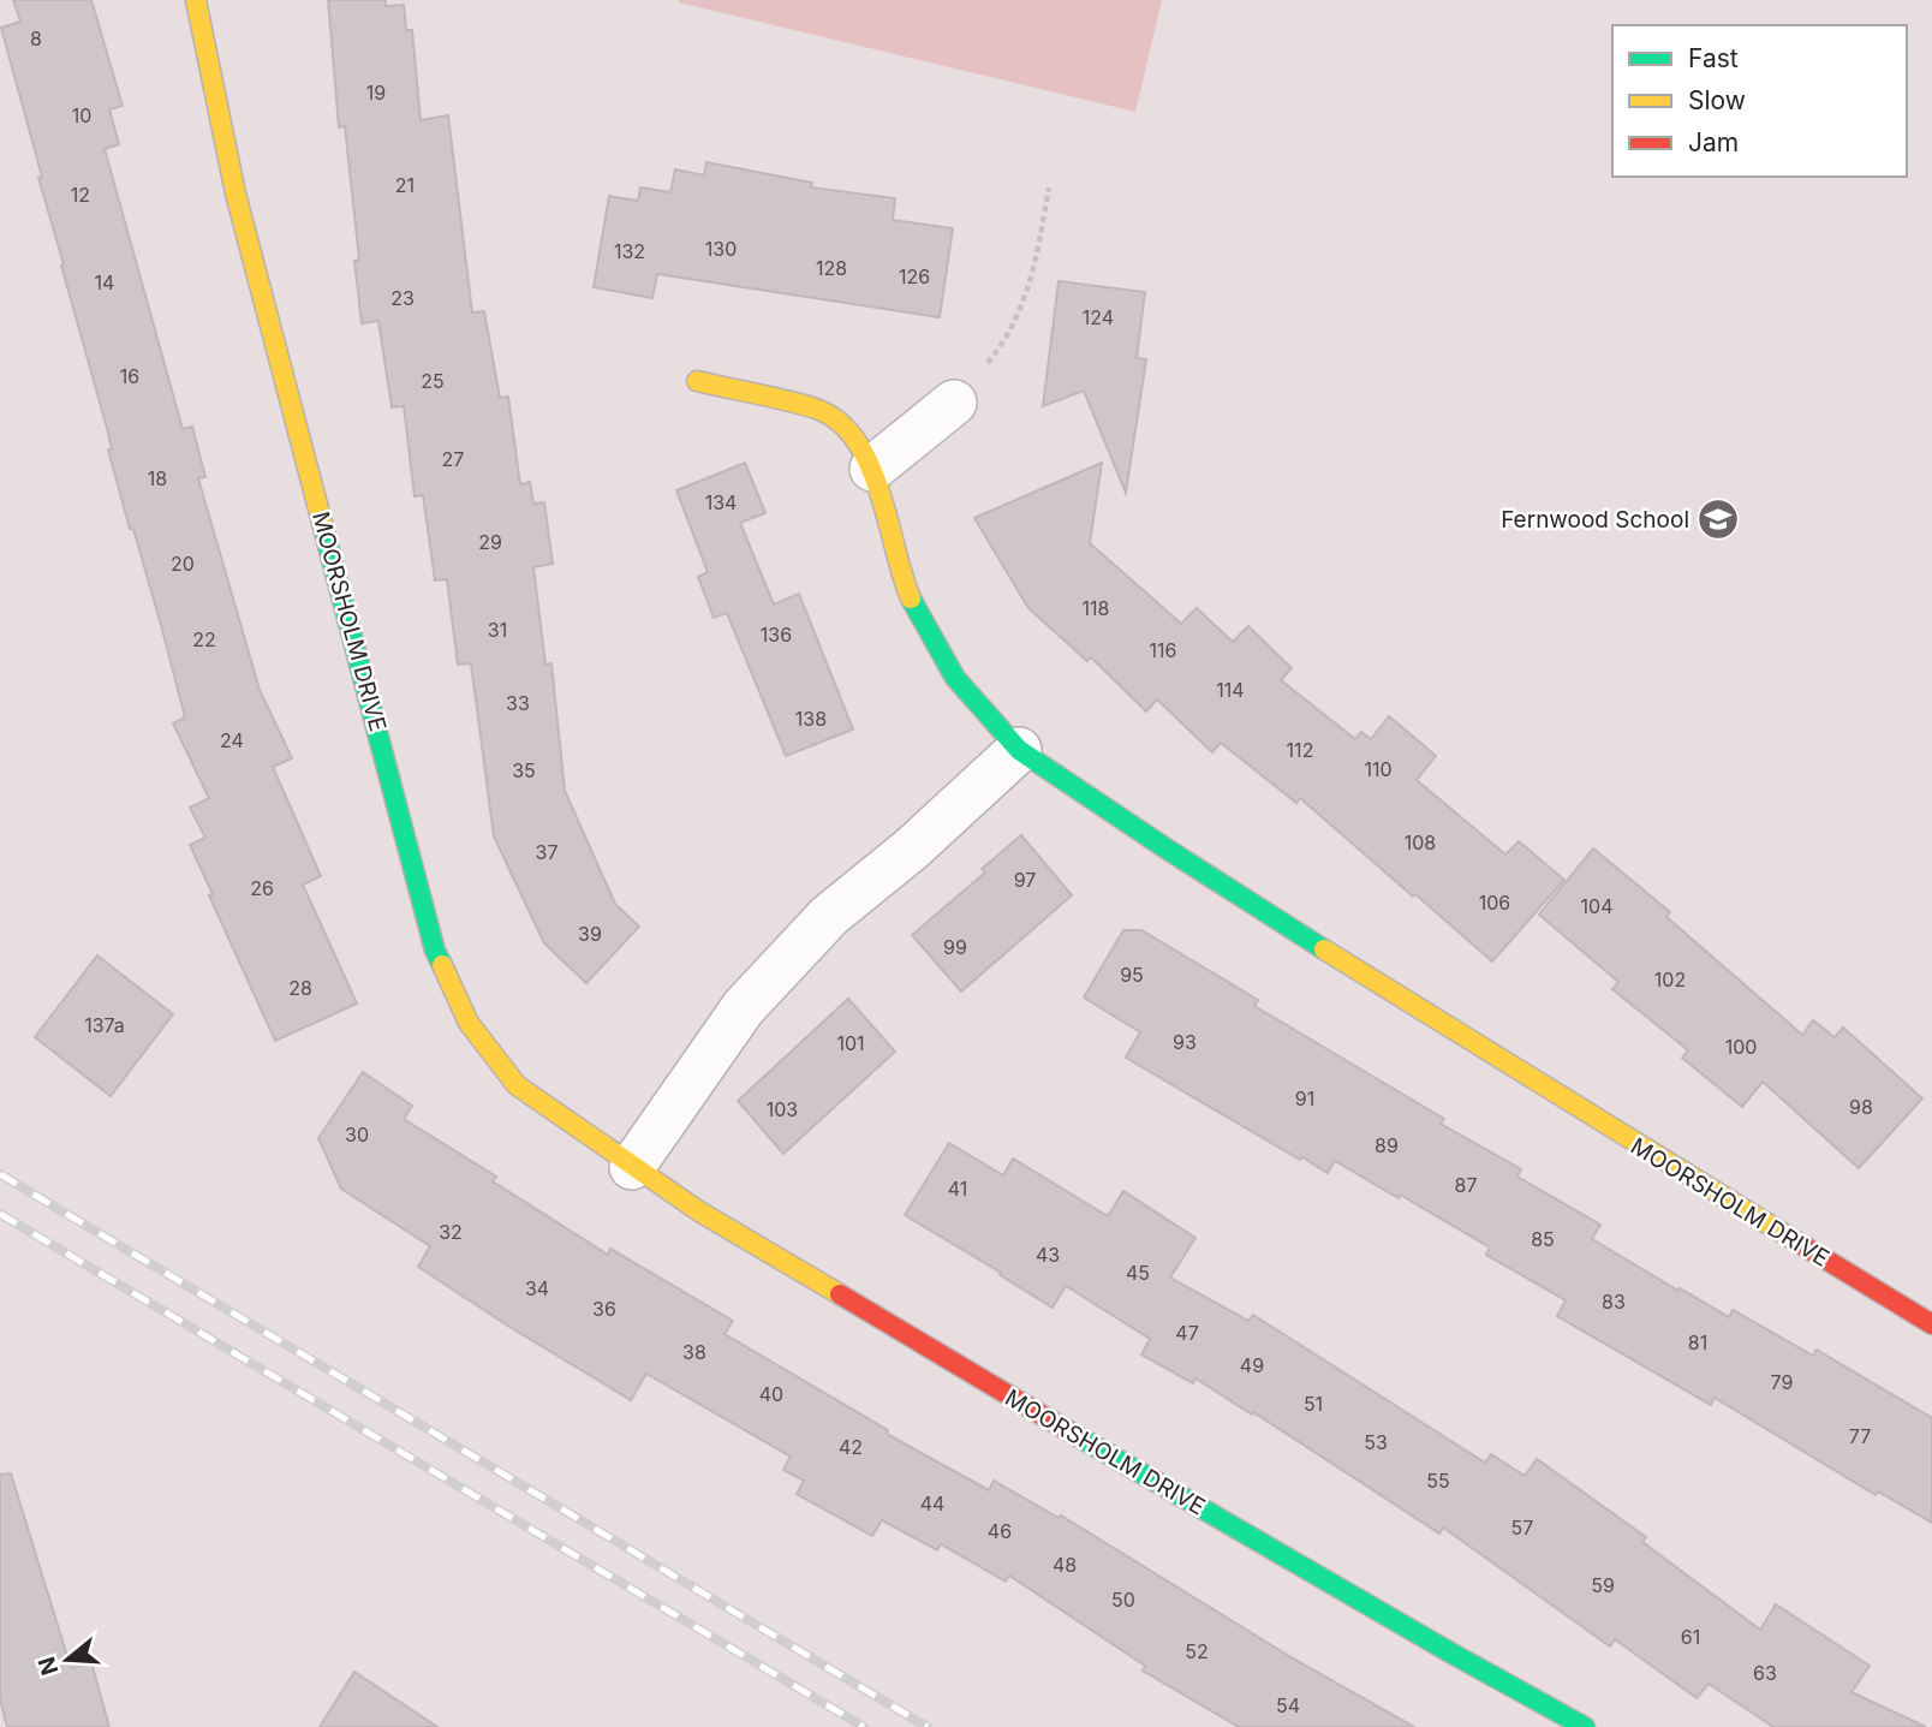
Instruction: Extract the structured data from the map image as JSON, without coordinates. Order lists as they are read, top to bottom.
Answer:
{
  "streets": {
    "street": ["MOORSHOLM DRIVE"]
  },
  "places": {
    "school or university": ["Fernwood School"]
  },
  "house_numbers": [
    "8",
    "19",
    "10",
    "21",
    "12",
    "130",
    "132",
    "128",
    "126",
    "14",
    "23",
    "124",
    "16",
    "25",
    "27",
    "18",
    "134",
    "29",
    "20",
    "118",
    "31",
    "136",
    "22",
    "116",
    "114",
    "33",
    "138",
    "24",
    "112",
    "110",
    "35",
    "108",
    "37",
    "97",
    "26",
    "106",
    "104",
    "39",
    "99",
    "95",
    "102",
    "28",
    "137a",
    "93",
    "101",
    "100",
    "91",
    "98",
    "103",
    "30",
    "89",
    "87",
    "41",
    "32",
    "85",
    "43",
    "45",
    "34",
    "83",
    "36",
    "47",
    "81",
    "38",
    "49",
    "79",
    "40",
    "51",
    "77",
    "53",
    "42",
    "55",
    "44",
    "57",
    "46",
    "48",
    "59",
    "50",
    "61",
    "52",
    "63",
    "54"
  ],
  "legend": ["Fast", "Slow", "Jam"],
  "north": "left"
}
